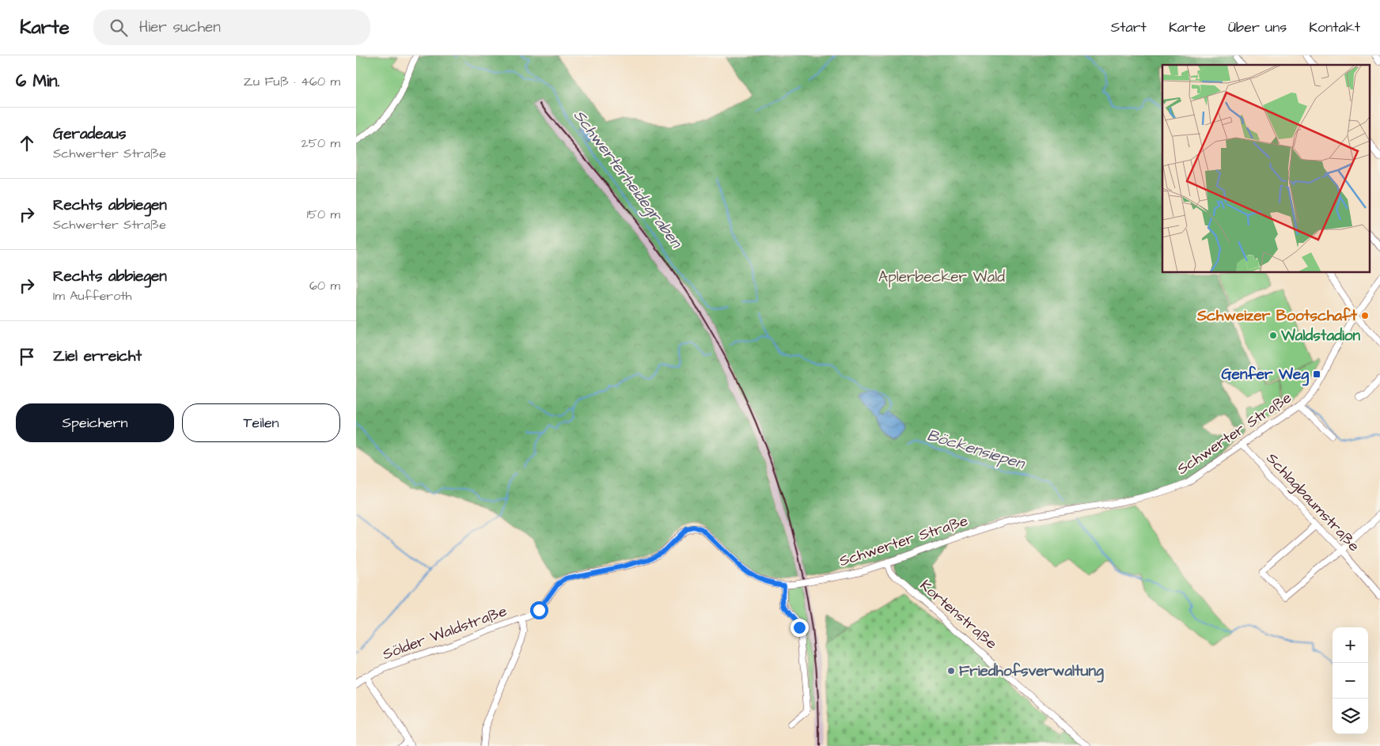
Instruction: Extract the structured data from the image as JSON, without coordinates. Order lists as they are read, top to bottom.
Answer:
{
  "streets": {
    "street": [
      "Schwerter Straße",
      "Schlagbaumstraße",
      "Kortenstraße",
      "Sölder Waldstraße"
    ]
  },
  "crossings": [
    ["Schwerter Straße", "Schlagbaumstraße"],
    ["Schwerter Straße", "Kortenstraße"],
    ["Schwerter Straße", "Sölder Waldstraße"]
  ],
  "water": ["Schwerterheidegraben", "Böckensiepen"],
  "parks": ["Aplerbecker Wald"],
  "places": {
    "other": ["Schweizer Bootschaft", "Waldstadion", "Friedhofsverwaltung"],
    "transit": ["Genfer Weg"]
  },
  "page": {
    "header": "Karte",
    "search": "Hier suchen",
    "nav": [
      "Start",
      "Karte",
      "Über uns",
      "Kontakt"
    ],
    "heading": ["6 Min.", "Zu Fuß · 460 m"],
    "list": [
      ["Geradeaus", "Schwerter Straße", "250 m"],
      ["Rechts abbiegen", "Schwerter Straße", "150 m"],
      ["Rechts abbiegen", "Im Aufferoth", "60 m"],
      "Ziel erreicht"
    ],
    "buttons": ["Speichern", "Teilen"],
    "map_buttons": ["+", "−"]
  }
}
